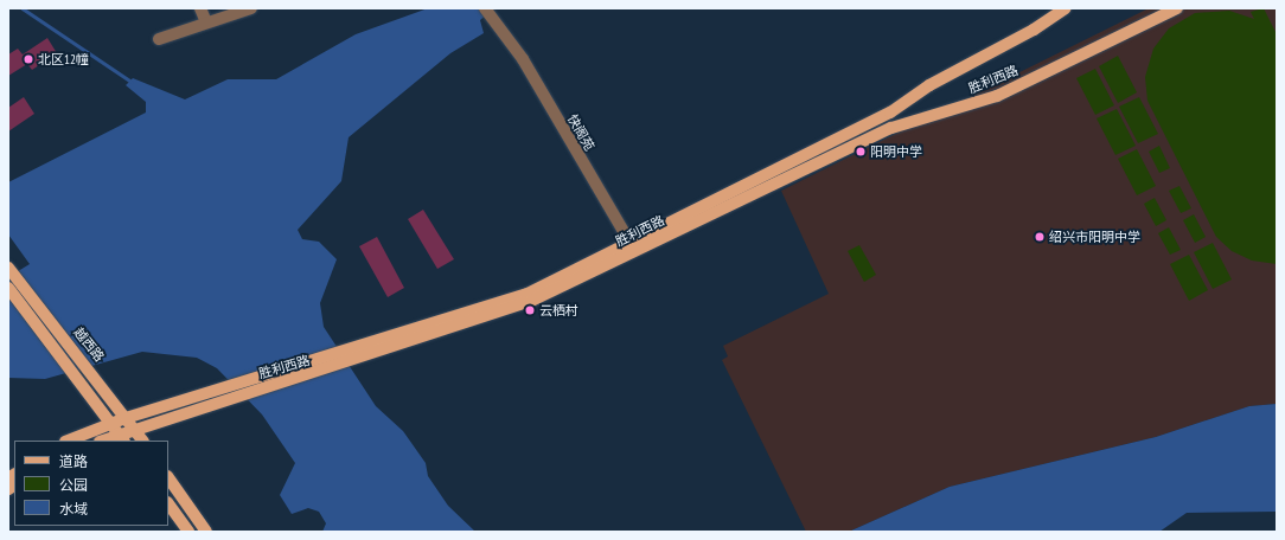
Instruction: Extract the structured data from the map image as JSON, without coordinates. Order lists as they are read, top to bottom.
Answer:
{
  "streets": {
    "main road": ["胜利西路", "越西路"],
    "street": ["快阁苑"]
  },
  "crossings": [
    ["胜利西路", "快阁苑"],
    ["胜利西路", "越西路"]
  ],
  "places": [
    "北区12幢",
    "阳明中学",
    "绍兴市阳明中学",
    "云栖村"
  ],
  "legend": ["道路", "公园", "水域"]
}
